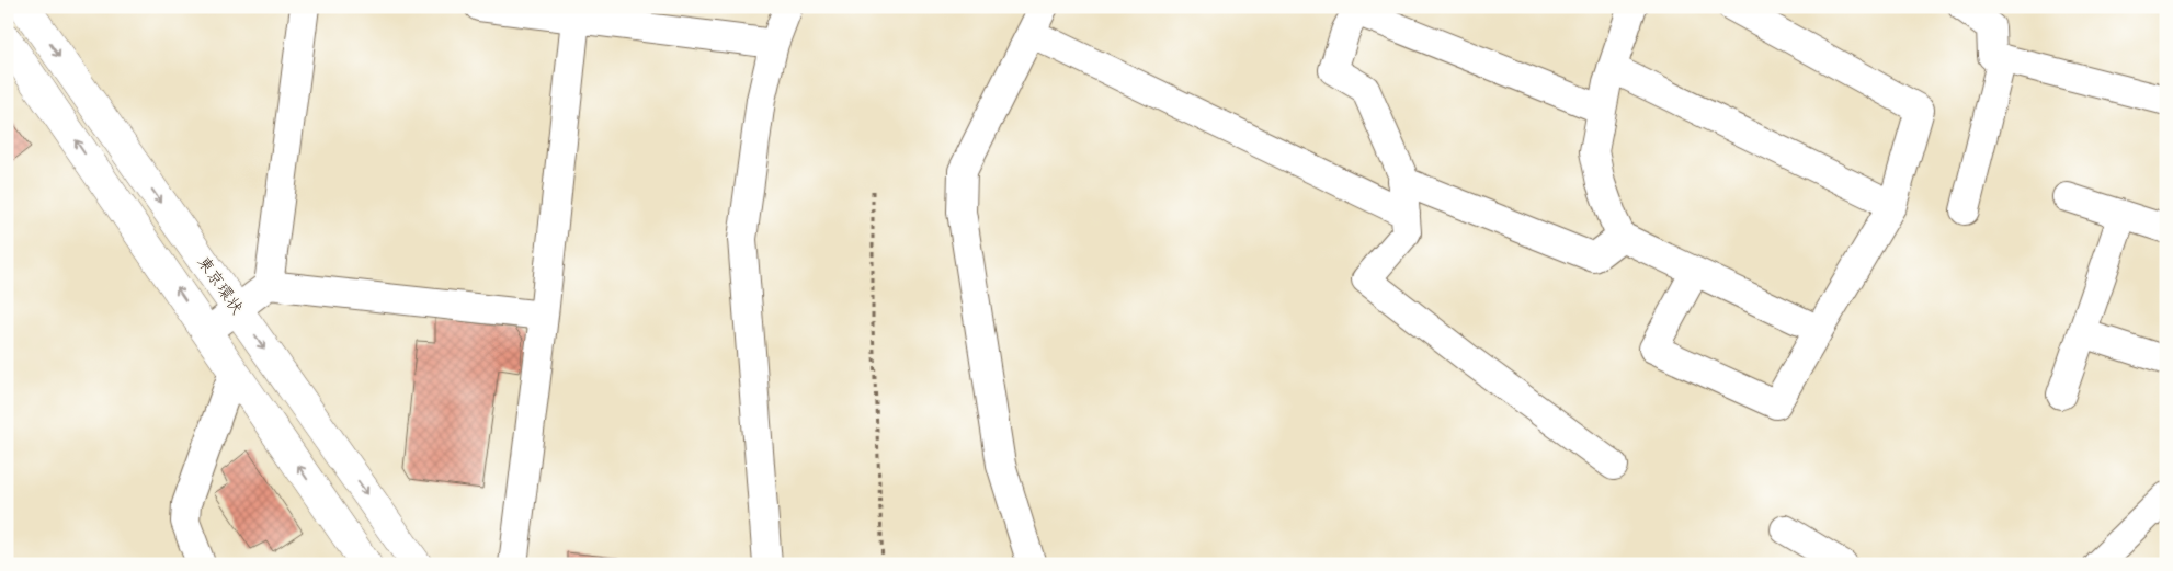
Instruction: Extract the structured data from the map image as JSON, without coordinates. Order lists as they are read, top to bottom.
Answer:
{
  "streets": {
    "highway": ["東京環状"]
  }
}
